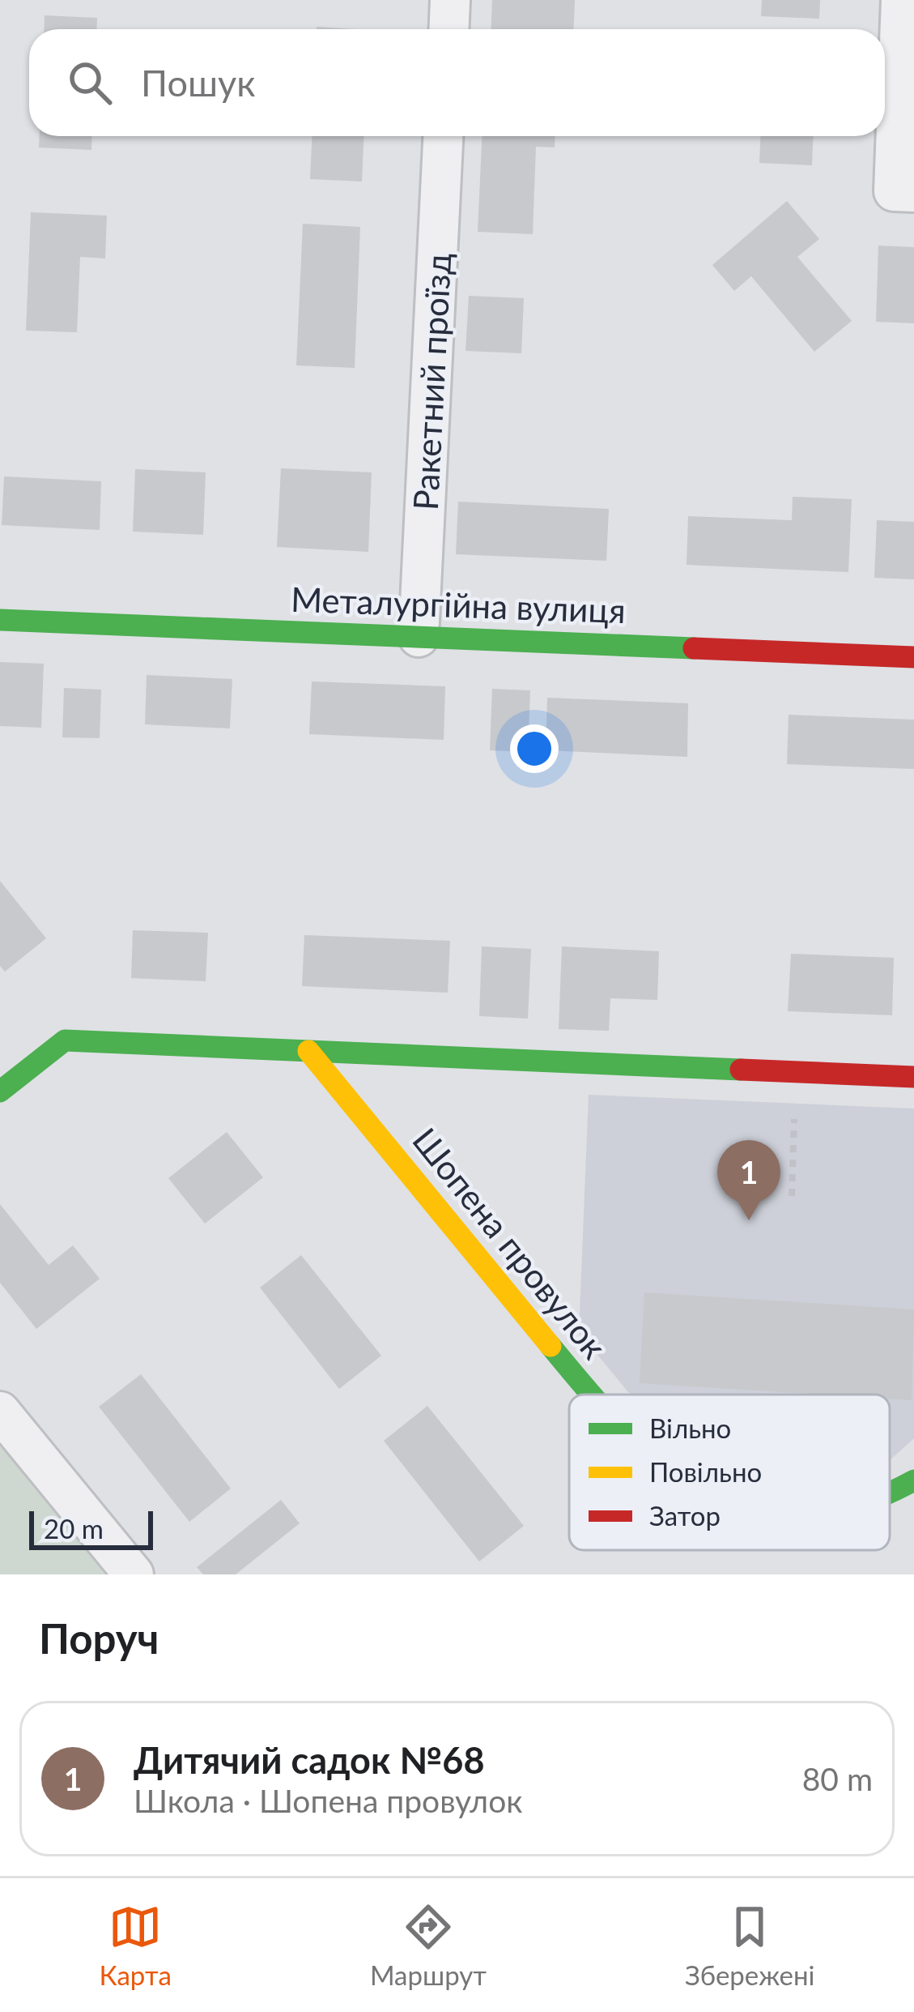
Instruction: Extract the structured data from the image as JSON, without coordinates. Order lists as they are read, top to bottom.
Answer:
{
  "streets": {
    "street": ["Ракетний проїзд", "Металургійна вулиця", "Шопена провулок"]
  },
  "crossings": [
    ["Ракетний проїзд", "Металургійна вулиця"]
  ],
  "legend": ["Вільно", "Повільно", "Затор"],
  "scale_bar": "20 m",
  "page": {
    "search": "Пошук",
    "pins": "1",
    "scale": "20 m",
    "heading": "Поруч",
    "list": [
      {
        "mark": "1",
        "name": "Дитячий садок №68",
        "note": "Школа · Шопена провулок",
        "value": "80 m"
      }
    ],
    "nav": ["Карта", "Маршрут", "Збережені"]
  }
}
